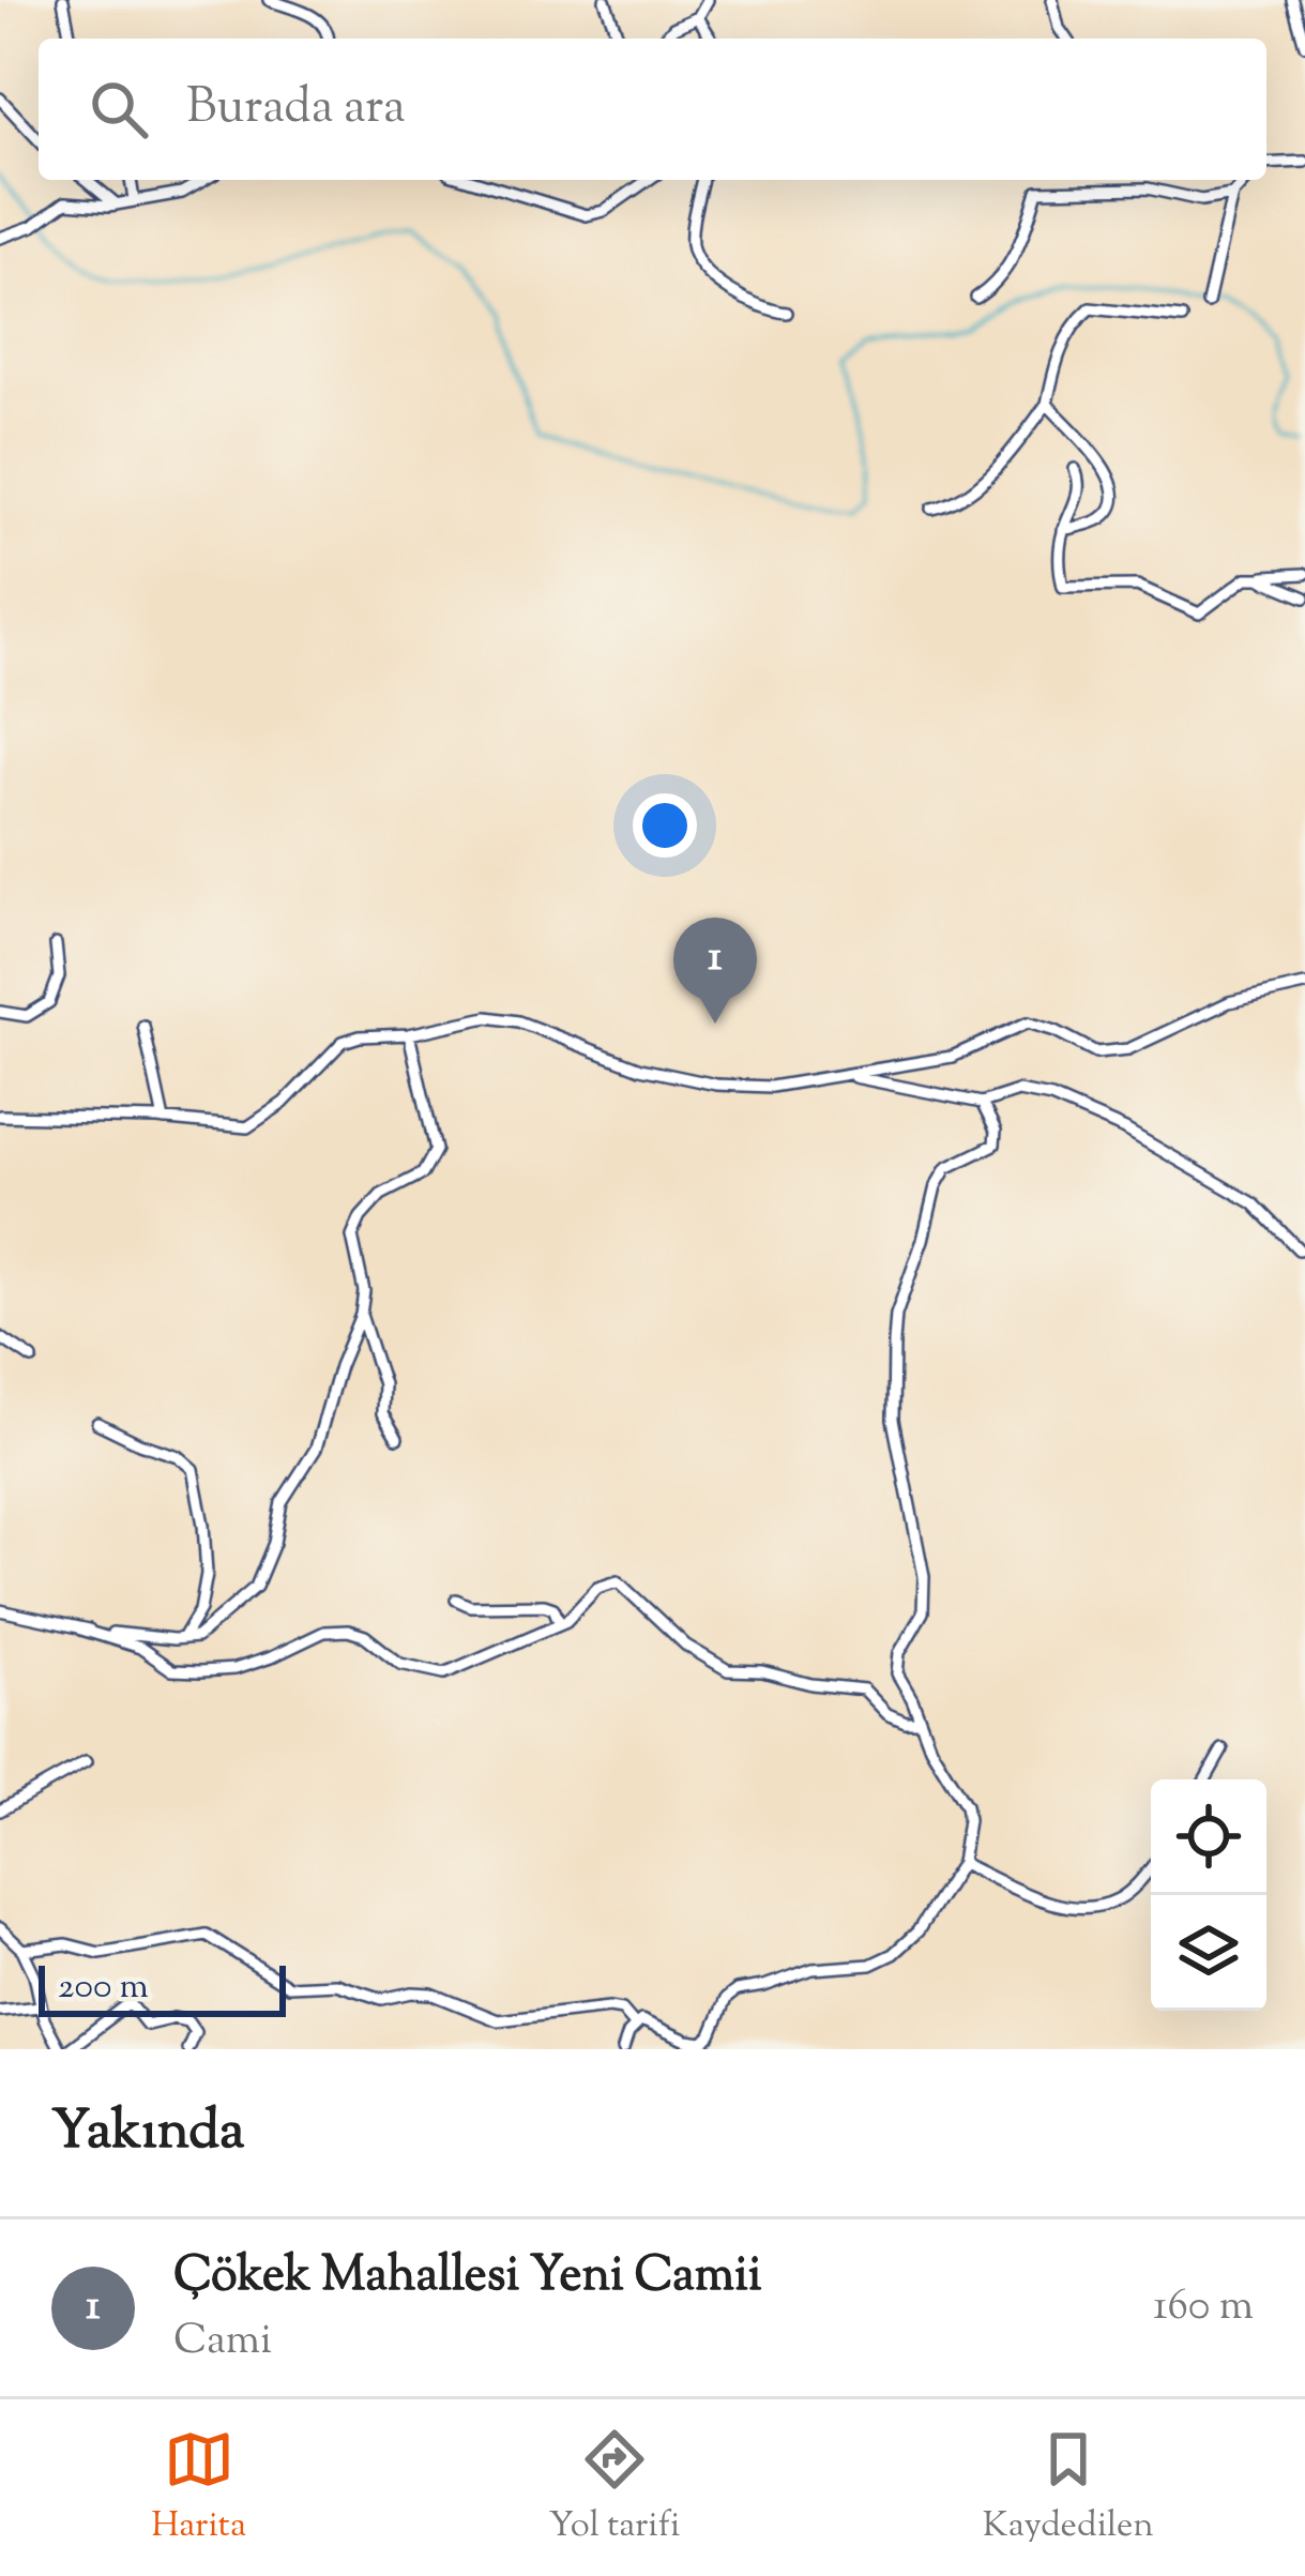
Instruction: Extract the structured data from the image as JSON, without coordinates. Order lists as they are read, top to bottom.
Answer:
{
  "scale_bar": "200 m",
  "page": {
    "search": "Burada ara",
    "pins": "1",
    "scale": "200 m",
    "heading": "Yakında",
    "list": [
      {
        "mark": "1",
        "name": "Çökek Mahallesi Yeni Camii",
        "note": "Cami",
        "value": "160 m"
      }
    ],
    "nav": ["Harita", "Yol tarifi", "Kaydedilen"]
  }
}
